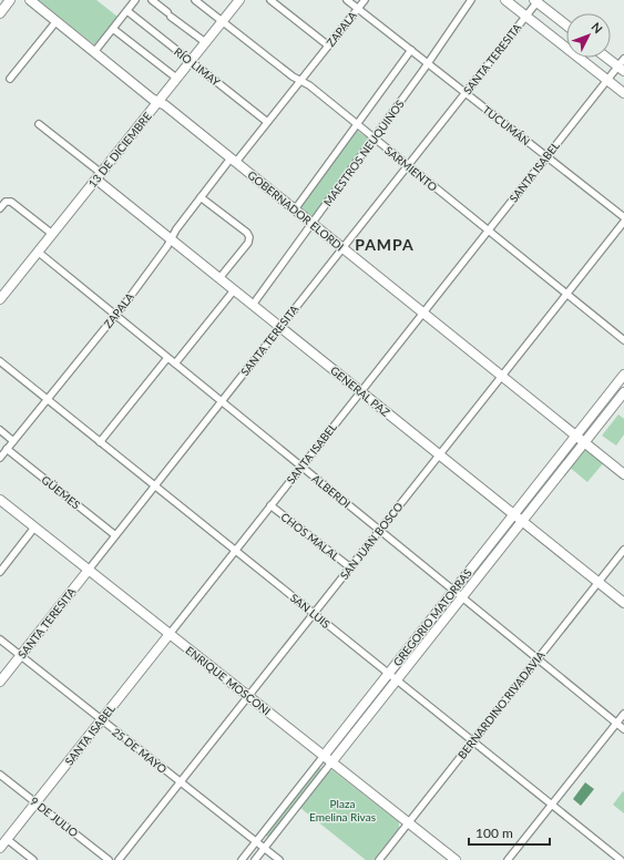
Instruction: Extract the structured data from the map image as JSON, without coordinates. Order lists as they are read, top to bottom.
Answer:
{
  "streets": {
    "main road": [
      "SANTA TERESITA",
      "13 DE DICIEMBRE",
      "SANTA ISABEL",
      "GOBERNADOR ELORDI",
      "GENERAL PAZ",
      "GREGORIO MATORRAS",
      "ENRIQUE MOSCONI"
    ],
    "street": [
      "ZAPALA",
      "RÍO LIMAY",
      "TUCUMÁN",
      "MAESTROS NEUQUINOS",
      "SARMIENTO",
      "ALBERDI",
      "GÜEMES",
      "CHOS MALAL",
      "SAN JUAN BOSCO",
      "SAN LUIS",
      "BERNARDINO RIVADAVIA",
      "25 DE MAYO",
      "9 DE JULIO"
    ]
  },
  "crossings": [
    ["ZAPALA", "RÍO LIMAY"],
    ["ZAPALA", "TUCUMÁN"],
    ["ZAPALA", "SARMIENTO"],
    ["ZAPALA", "GOBERNADOR ELORDI"],
    ["ZAPALA", "GENERAL PAZ"],
    ["ZAPALA", "ALBERDI"],
    ["ZAPALA", "GÜEMES"],
    ["ZAPALA", "SAN LUIS"],
    ["SANTA TERESITA", "TUCUMÁN"],
    ["SANTA TERESITA", "SARMIENTO"],
    ["SANTA TERESITA", "GOBERNADOR ELORDI"],
    ["SANTA TERESITA", "GENERAL PAZ"],
    ["SANTA TERESITA", "ALBERDI"],
    ["SANTA TERESITA", "GÜEMES"],
    ["SANTA TERESITA", "SAN LUIS"],
    ["SANTA TERESITA", "ENRIQUE MOSCONI"],
    ["SANTA TERESITA", "25 DE MAYO"],
    ["RÍO LIMAY", "13 DE DICIEMBRE"],
    ["TUCUMÁN", "MAESTROS NEUQUINOS"],
    ["TUCUMÁN", "SANTA ISABEL"],
    ["13 DE DICIEMBRE", "SARMIENTO"],
    ["13 DE DICIEMBRE", "GOBERNADOR ELORDI"],
    ["13 DE DICIEMBRE", "GENERAL PAZ"],
    ["13 DE DICIEMBRE", "ALBERDI"],
    ["MAESTROS NEUQUINOS", "SARMIENTO"],
    ["MAESTROS NEUQUINOS", "GOBERNADOR ELORDI"],
    ["MAESTROS NEUQUINOS", "GENERAL PAZ"],
    ["SARMIENTO", "SANTA ISABEL"],
    ["SARMIENTO", "SAN JUAN BOSCO"],
    ["SANTA ISABEL", "GOBERNADOR ELORDI"],
    ["SANTA ISABEL", "GENERAL PAZ"],
    ["SANTA ISABEL", "ALBERDI"],
    ["SANTA ISABEL", "CHOS MALAL"],
    ["SANTA ISABEL", "SAN LUIS"],
    ["SANTA ISABEL", "ENRIQUE MOSCONI"],
    ["SANTA ISABEL", "25 DE MAYO"],
    ["SANTA ISABEL", "9 DE JULIO"],
    ["GOBERNADOR ELORDI", "SAN JUAN BOSCO"],
    ["GOBERNADOR ELORDI", "GREGORIO MATORRAS"],
    ["GENERAL PAZ", "SAN JUAN BOSCO"],
    ["GENERAL PAZ", "GREGORIO MATORRAS"],
    ["GENERAL PAZ", "BERNARDINO RIVADAVIA"],
    ["ALBERDI", "SAN JUAN BOSCO"],
    ["ALBERDI", "GREGORIO MATORRAS"],
    ["ALBERDI", "BERNARDINO RIVADAVIA"],
    ["CHOS MALAL", "SAN JUAN BOSCO"],
    ["SAN JUAN BOSCO", "SAN LUIS"],
    ["SAN JUAN BOSCO", "ENRIQUE MOSCONI"],
    ["SAN JUAN BOSCO", "25 DE MAYO"],
    ["SAN LUIS", "GREGORIO MATORRAS"],
    ["SAN LUIS", "BERNARDINO RIVADAVIA"],
    ["GREGORIO MATORRAS", "ENRIQUE MOSCONI"],
    ["GREGORIO MATORRAS", "25 DE MAYO"],
    ["ENRIQUE MOSCONI", "BERNARDINO RIVADAVIA"]
  ],
  "districts": ["PAMPA"],
  "parks": ["Plaza Emelina Rivas"],
  "scale_bar": "100 m",
  "north": "top right"
}
